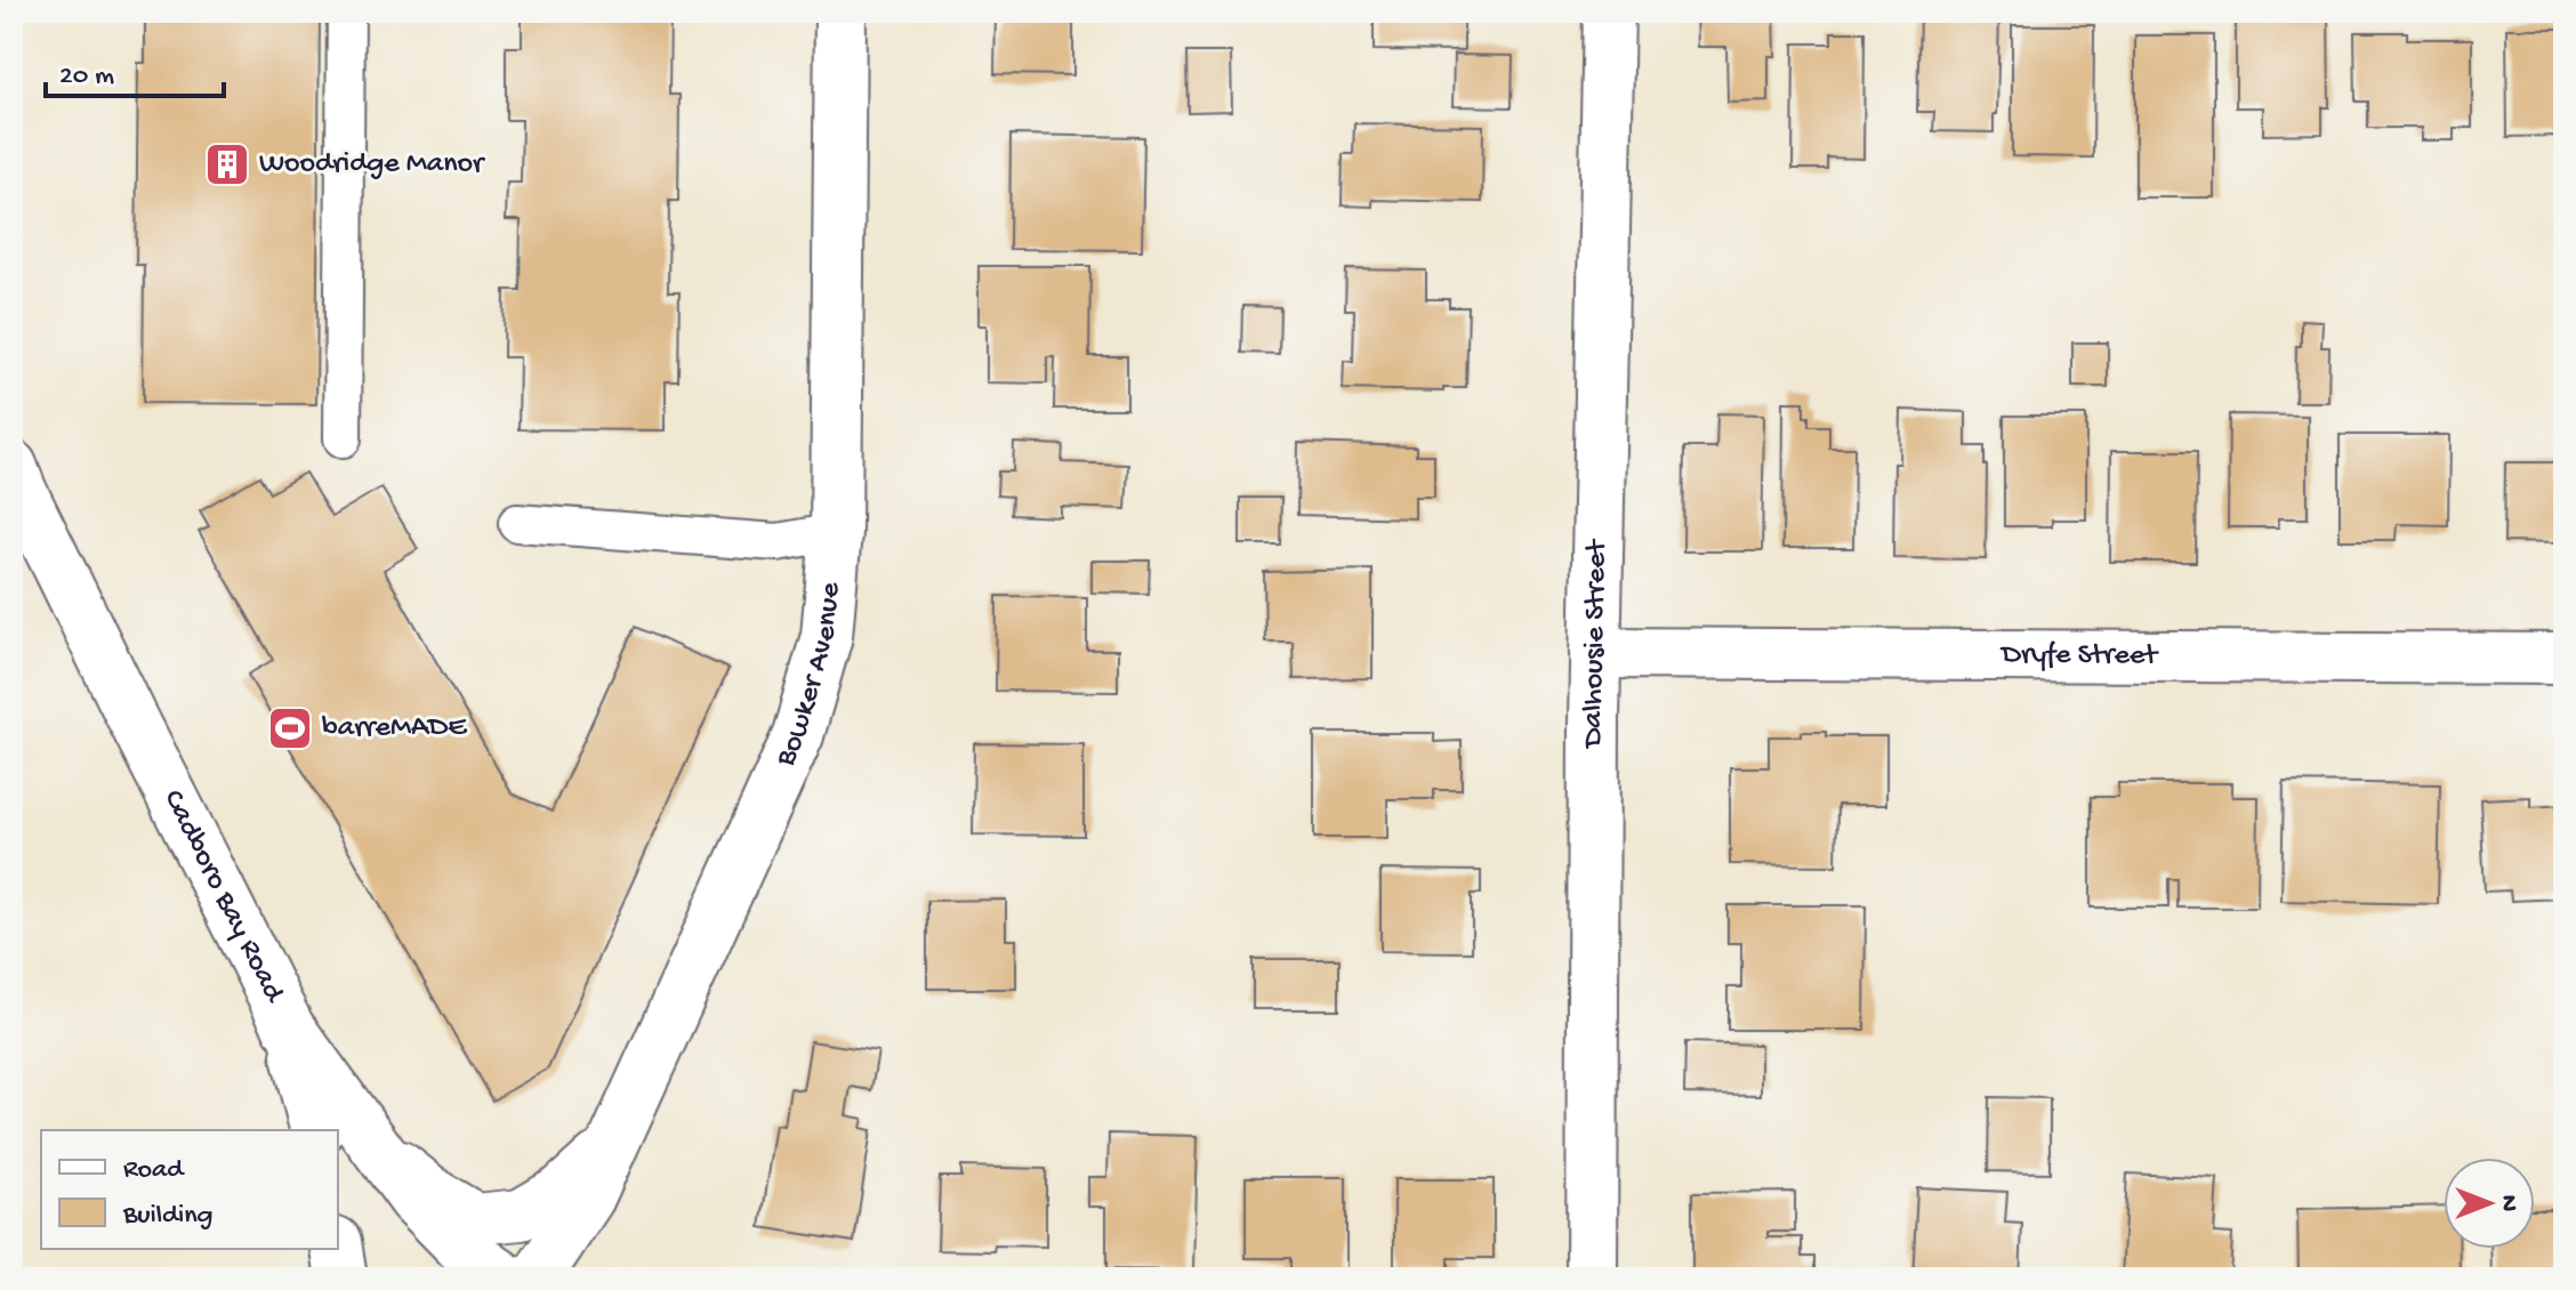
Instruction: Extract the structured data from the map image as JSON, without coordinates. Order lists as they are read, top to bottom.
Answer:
{
  "streets": {
    "street": [
      "Dalhousie Street",
      "Dryfe Street",
      "Bowker Avenue",
      "Cadboro Bay Road"
    ]
  },
  "crossings": [
    ["Dalhousie Street", "Dryfe Street"]
  ],
  "places": {
    "building": ["Woodridge Manor"],
    "sports": ["barreMADE"]
  },
  "legend": ["Road", "Building"],
  "scale_bar": "20 m",
  "north": "right"
}
